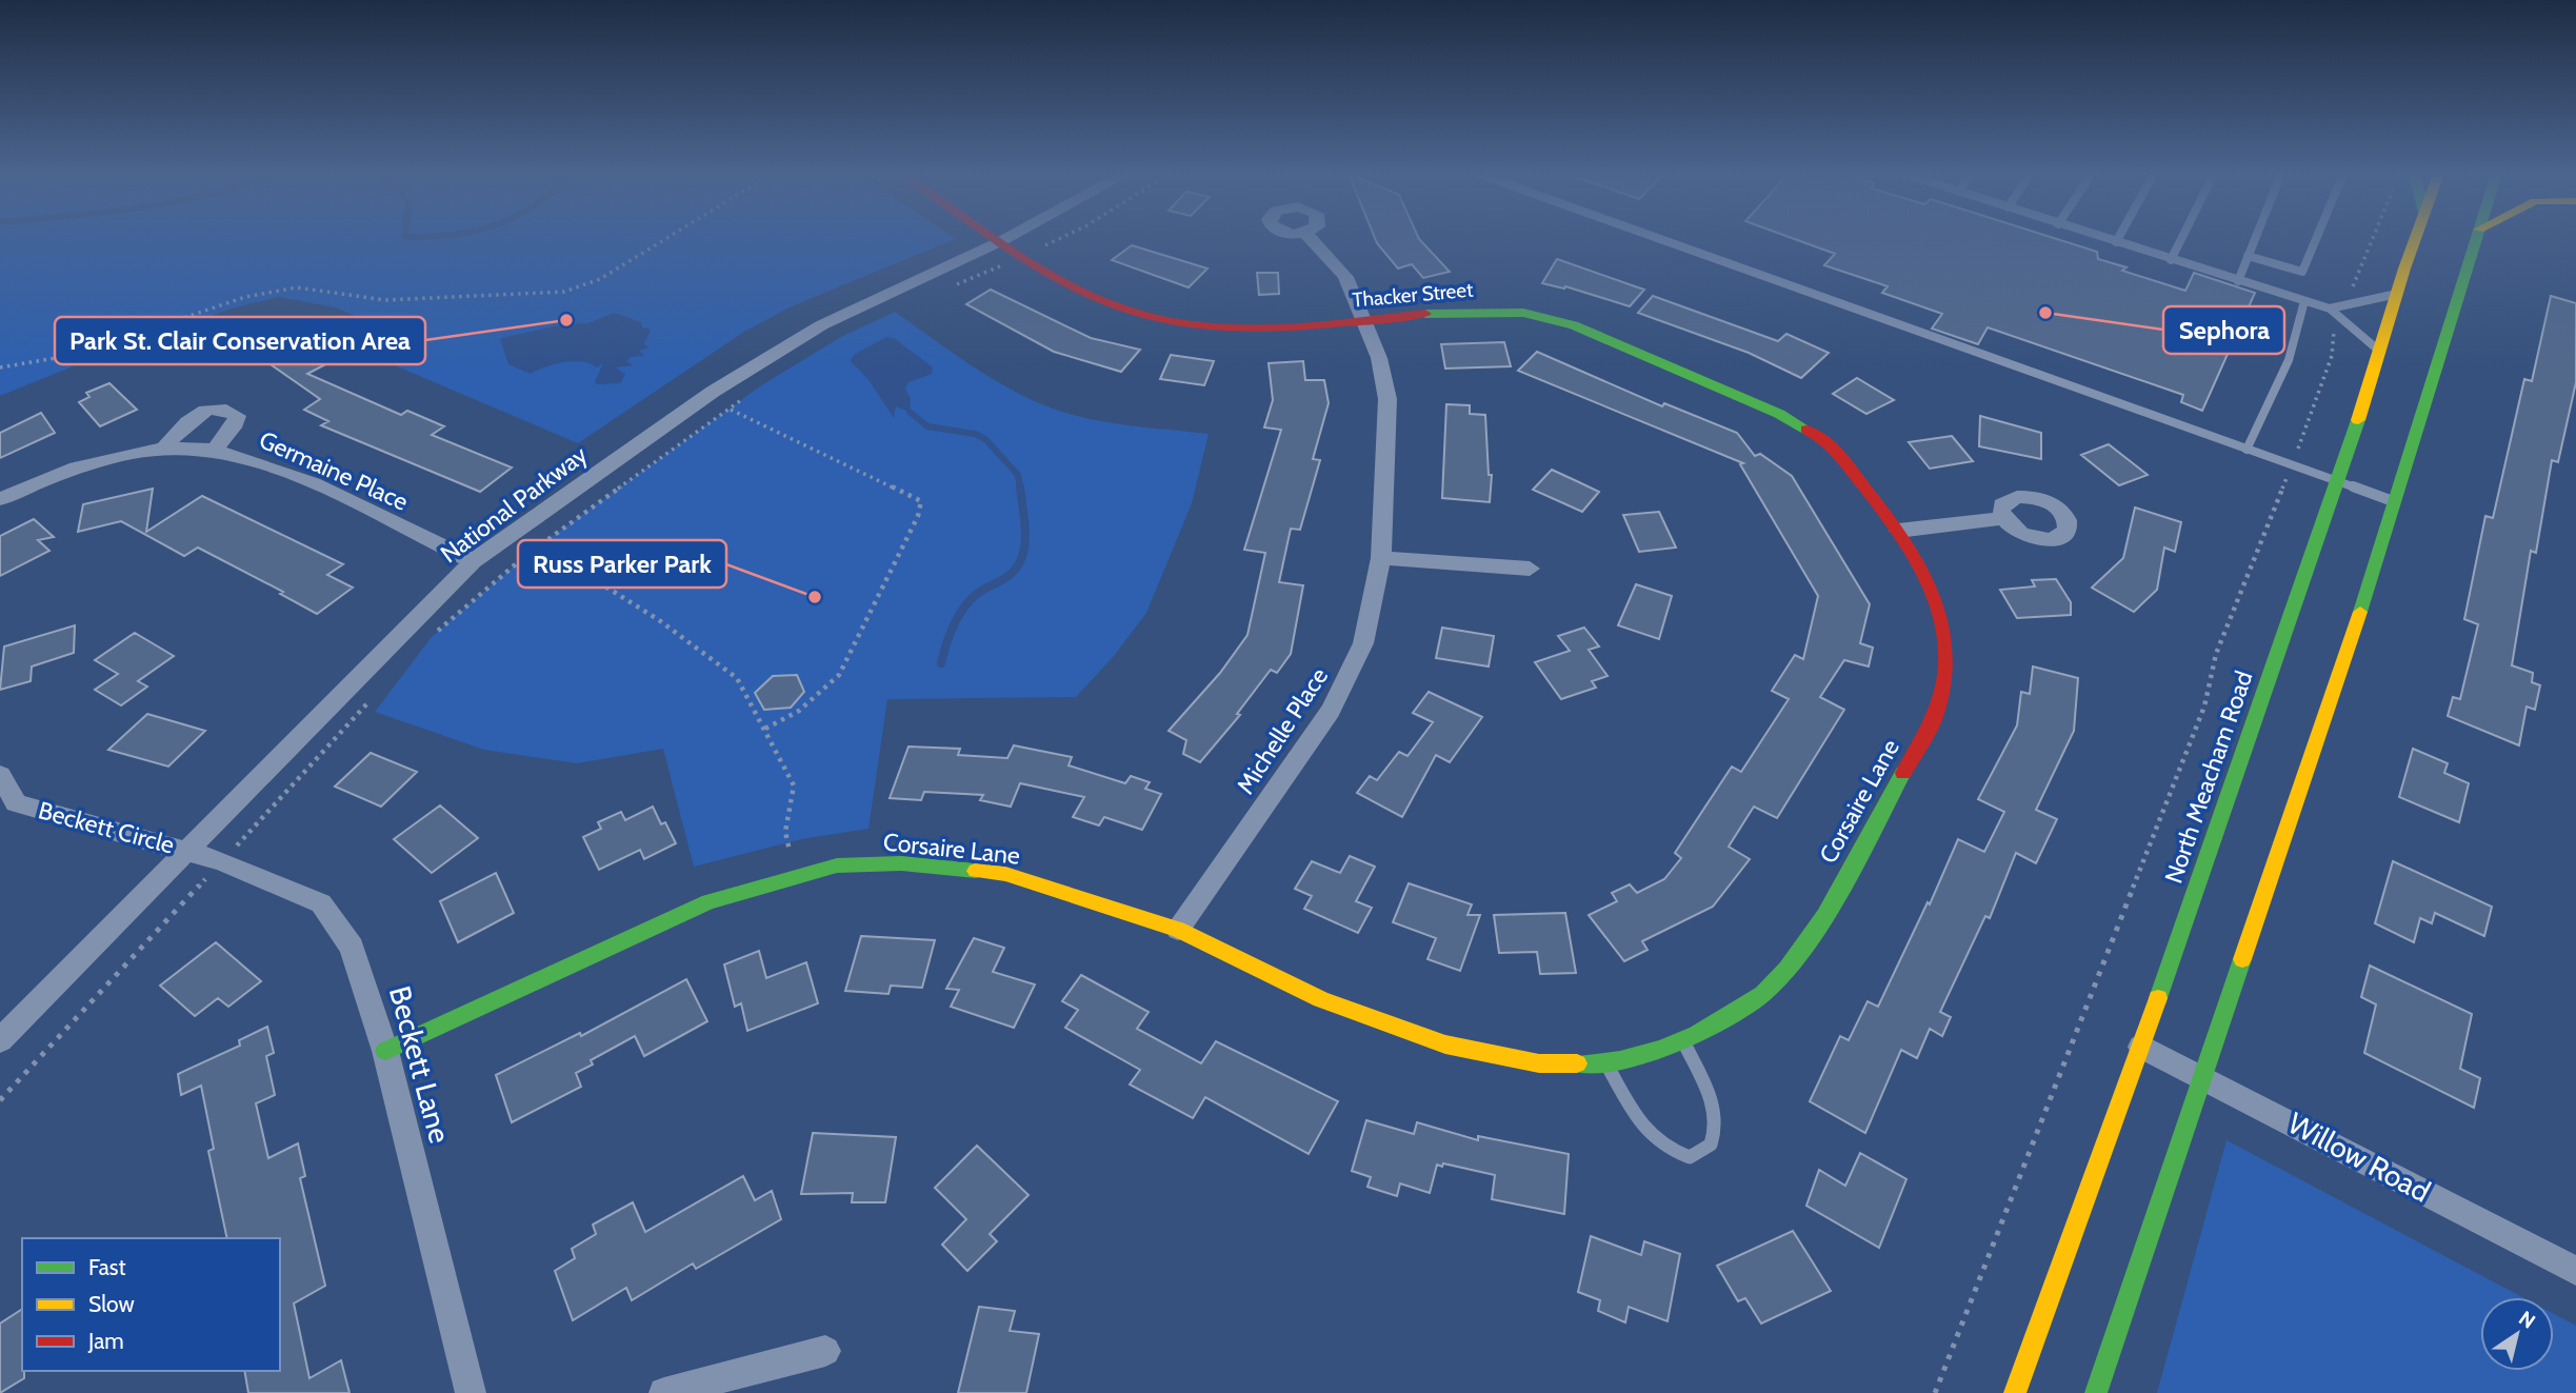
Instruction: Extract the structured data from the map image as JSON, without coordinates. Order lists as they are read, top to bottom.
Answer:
{
  "streets": {
    "main road": ["Thacker Street", "North Meacham Road", "Corsaire Lane"],
    "street": [
      "Germaine Place",
      "National Parkway",
      "Michelle Place",
      "Beckett Circle",
      "Beckett Lane",
      "Willow Road"
    ]
  },
  "crossings": [
    ["Thacker Street", "National Parkway"],
    ["Thacker Street", "Michelle Place"],
    ["Thacker Street", "Corsaire Lane"],
    ["Germaine Place", "National Parkway"],
    ["National Parkway", "Beckett Circle"],
    ["National Parkway", "Beckett Lane"],
    ["Michelle Place", "Corsaire Lane"],
    ["North Meacham Road", "Willow Road"],
    ["Corsaire Lane", "Beckett Lane"],
    ["Beckett Circle", "Beckett Lane"]
  ],
  "places": ["Sephora", "Park St. Clair Conservation Area", "Russ Parker Park"],
  "legend": ["Fast", "Slow", "Jam"],
  "north": "top right"
}
